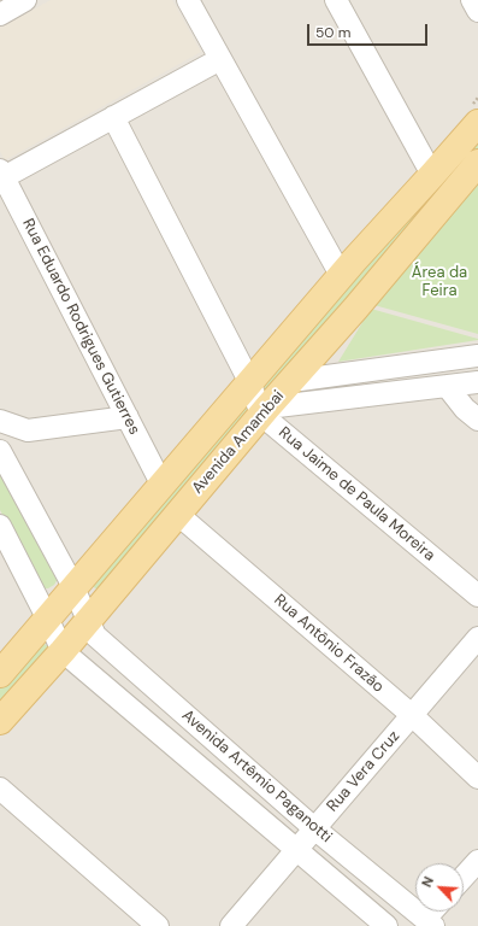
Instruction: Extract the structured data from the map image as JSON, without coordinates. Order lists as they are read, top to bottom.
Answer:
{
  "streets": {
    "main road": ["Avenida Amambai"],
    "street": [
      "Rua Eduardo Rodrigues Gutierres",
      "Rua Jaime de Paula Moreira",
      "Rua Antônio Frazão",
      "Rua Vera Cruz",
      "Avenida Artêmio Paganotti"
    ]
  },
  "crossings": [
    ["Rua Eduardo Rodrigues Gutierres", "Avenida Amambai"],
    ["Avenida Amambai", "Rua Jaime de Paula Moreira"],
    ["Avenida Amambai", "Rua Antônio Frazão"],
    ["Avenida Amambai", "Avenida Artêmio Paganotti"],
    ["Rua Antônio Frazão", "Rua Vera Cruz"],
    ["Rua Vera Cruz", "Avenida Artêmio Paganotti"]
  ],
  "parks": ["Área da Feira"],
  "scale_bar": "50 m",
  "north": "top left"
}
